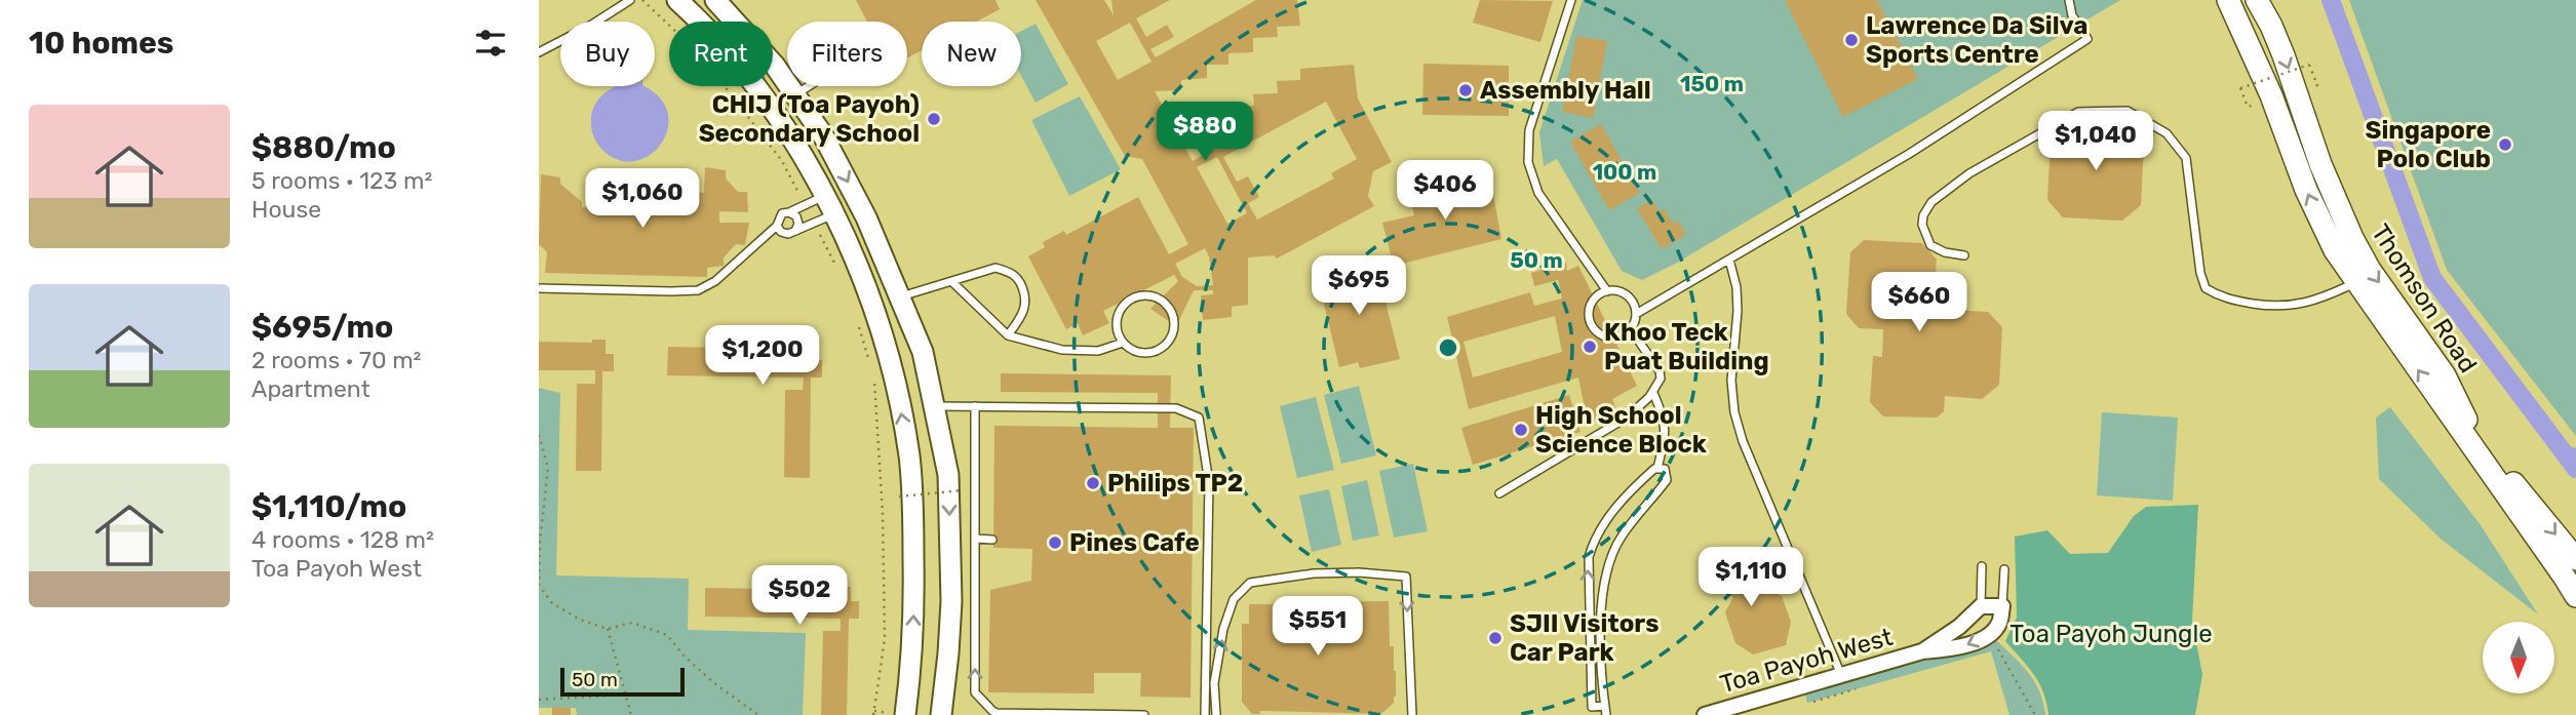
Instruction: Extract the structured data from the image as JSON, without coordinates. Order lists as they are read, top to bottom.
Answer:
{
  "streets": {
    "main road": ["Thomson Road"],
    "street": ["Toa Payoh West"]
  },
  "parks": ["Toa Payoh Jungle"],
  "places": [
    "Lawrence Da Silva Sports Centre",
    "Assembly Hall",
    "CHIJ (Toa Payoh) Secondary School",
    "Singapore Polo Club",
    "Khoo Teck Puat Building",
    "High School Science Block",
    "Philips TP2",
    "Pines Cafe",
    "SJII Visitors Car Park"
  ],
  "scale_bar": "50 m",
  "north": "bottom",
  "page": {
    "heading": "10 homes",
    "chip": [
      "Buy",
      "Rent",
      "Filters",
      "New"
    ],
    "list": [
      {
        "name": "$880/mo",
        "note": "5 rooms · 123 m² · House"
      },
      {
        "name": "$695/mo",
        "note": "2 rooms · 70 m² · Apartment"
      },
      {
        "name": "$1,110/mo",
        "note": "4 rooms · 128 m² · Toa Payoh West"
      }
    ],
    "price": [
      "$880",
      "$1,040",
      "$406",
      "$1,060",
      "$695",
      "$660",
      "$1,200",
      "$1,110",
      "$502",
      "$551"
    ],
    "scale": "50 m"
  },
  "rings": ["150 m", "100 m", "50 m"]
}
